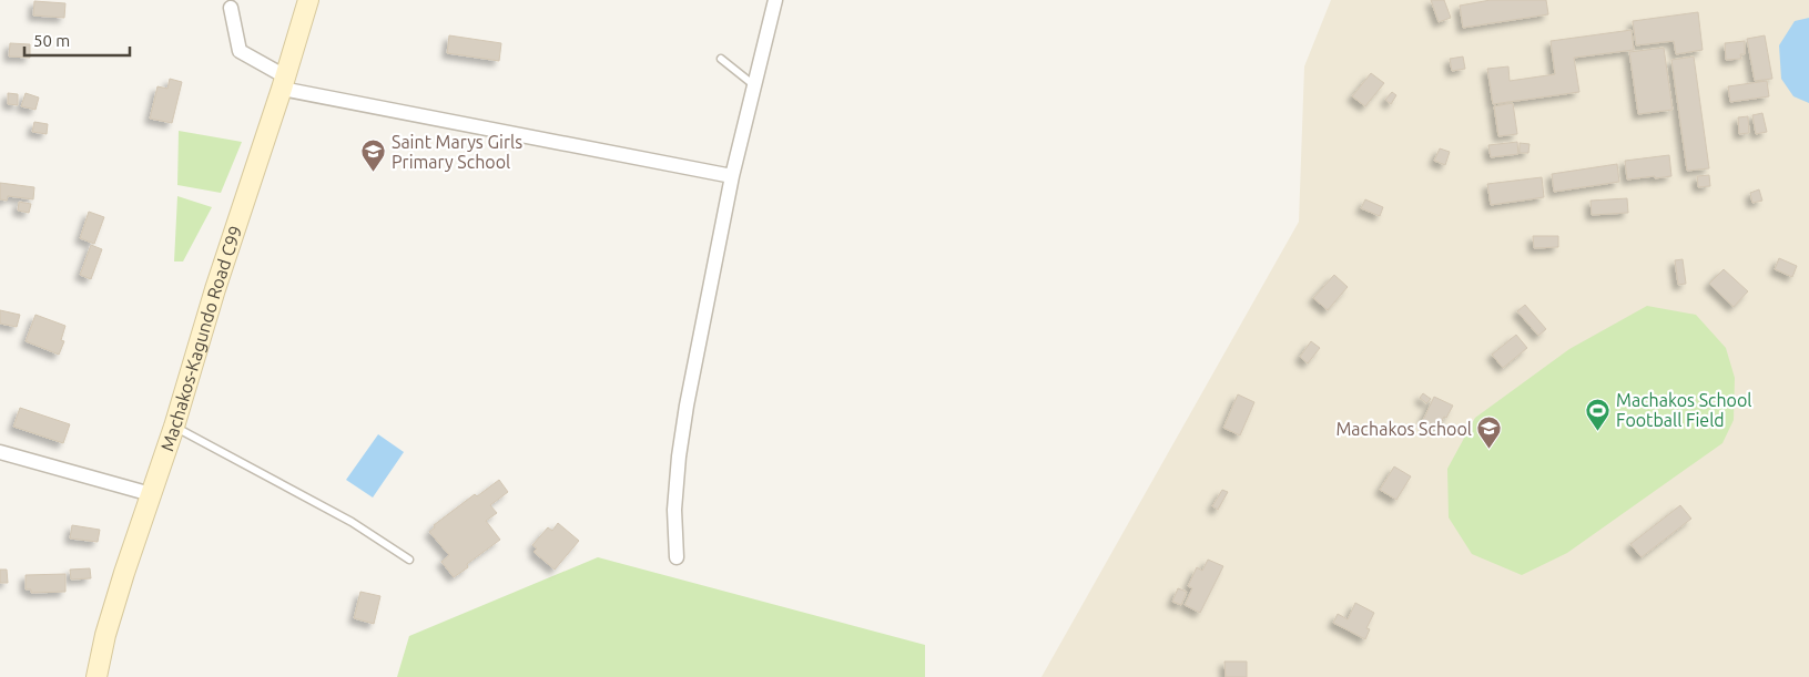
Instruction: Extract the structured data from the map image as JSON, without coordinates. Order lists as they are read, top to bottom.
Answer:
{
  "streets": {
    "main road": ["Machakos-Kagundo Road C99"]
  },
  "places": {
    "school or university": ["Saint Marys Girls Primary School", "Machakos School"],
    "sports": ["Machakos School Football Field"]
  },
  "scale_bar": "50 m"
}
